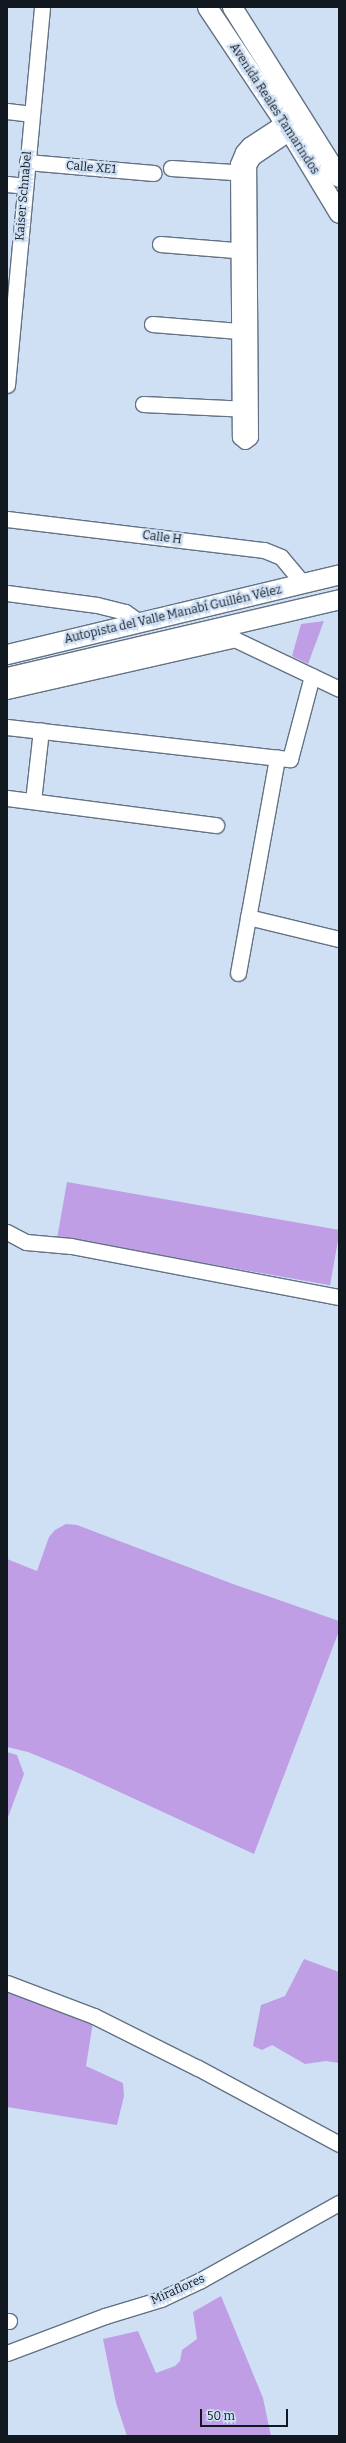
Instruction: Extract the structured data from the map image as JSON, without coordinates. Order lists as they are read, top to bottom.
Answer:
{
  "streets": {
    "main road": ["Avenida Reales Tamarindos", "Autopista del Valle Manabí Guillén Vélez"],
    "street": [
      "Calle XE1",
      "Kaiser Schnabel",
      "Calle H",
      "Miraflores"
    ]
  },
  "crossings": [
    ["Calle XE1", "Kaiser Schnabel"],
    ["Calle H", "Autopista del Valle Manabí Guillén Vélez"]
  ],
  "scale_bar": "50 m"
}
